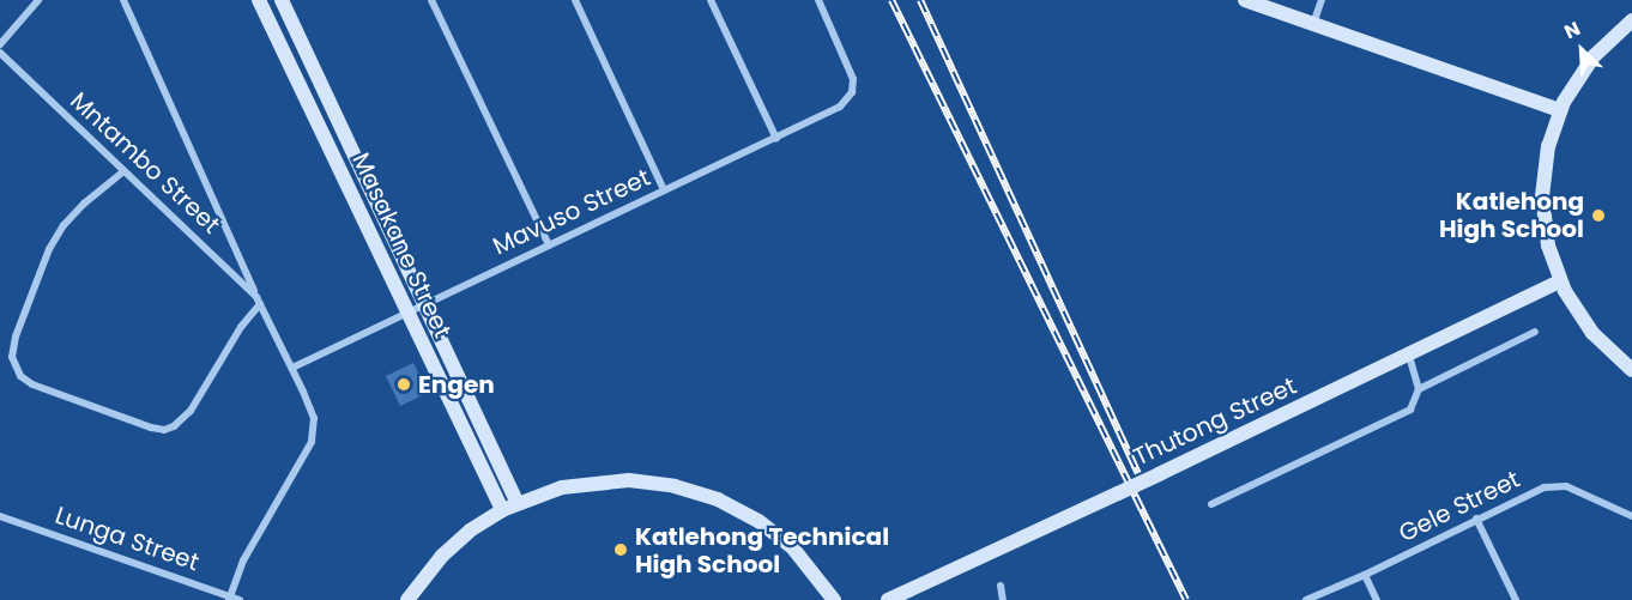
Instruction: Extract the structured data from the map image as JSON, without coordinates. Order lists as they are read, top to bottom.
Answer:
{
  "streets": {
    "street": [
      "Mntambo Street",
      "Mavuso Street",
      "Masakane Street",
      "Thutong Street",
      "Gele Street",
      "Lunga Street"
    ]
  },
  "crossings": [
    ["Mavuso Street", "Masakane Street"]
  ],
  "places": ["Katlehong High School", "Engen", "Katlehong Technical High School"],
  "north": "top left"
}
